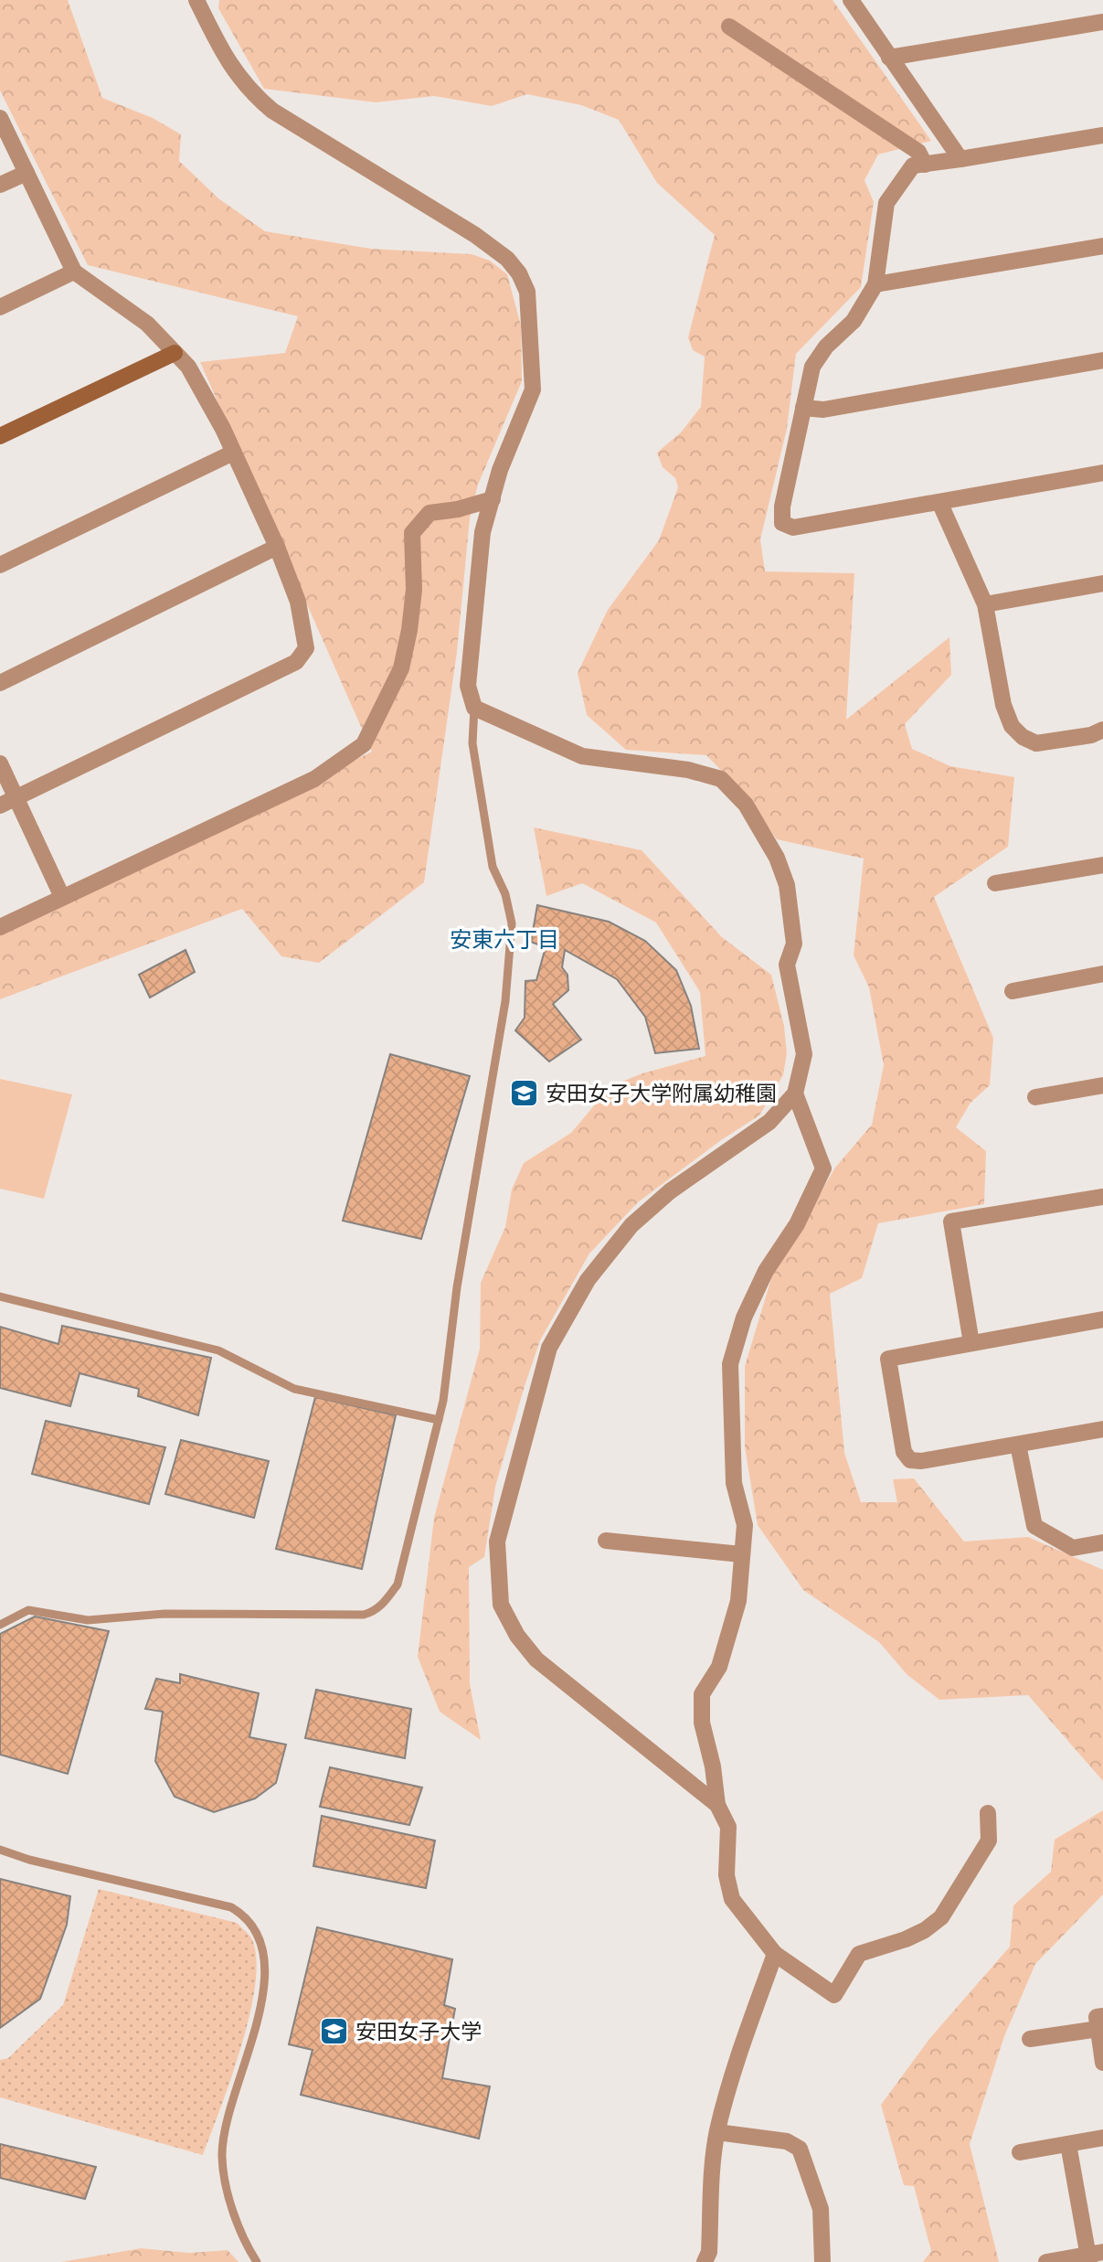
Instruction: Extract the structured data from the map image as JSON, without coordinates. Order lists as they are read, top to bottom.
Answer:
{
  "districts": ["安東六丁目"],
  "places": {
    "school or university": ["安田女子大学附属幼稚園", "安田女子大学"]
  }
}
